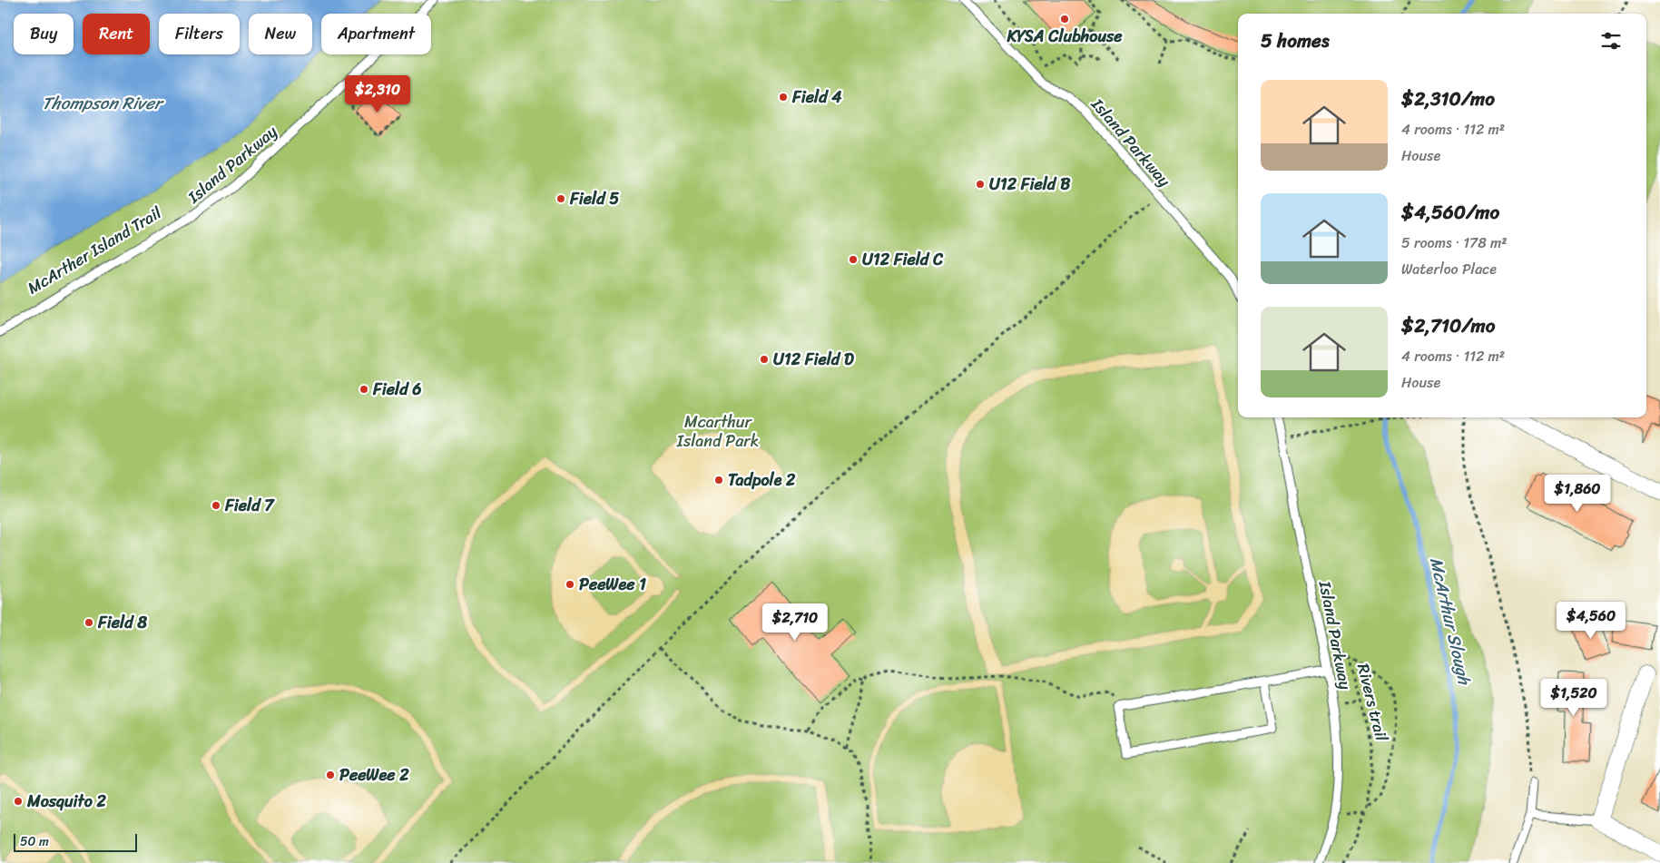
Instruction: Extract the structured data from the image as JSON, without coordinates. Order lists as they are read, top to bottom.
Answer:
{
  "streets": {
    "lane": ["Island Parkway"],
    "path": ["Rivers trail"]
  },
  "water": ["Thompson River", "McArthur Slough"],
  "parks": ["Mcarthur Island Park"],
  "places": [
    "KYSA Clubhouse",
    "Field 4",
    "U12 Field B",
    "Field 5",
    "U12 Field C",
    "U12 Field D",
    "Field 6",
    "Tadpole 2",
    "Field 7",
    "PeeWee 1",
    "Field 8",
    "PeeWee 2",
    "Mosquito 2"
  ],
  "scale_bar": "50 m",
  "page": {
    "chip": [
      "Buy",
      "Rent",
      "Filters",
      "New",
      "Apartment"
    ],
    "heading": "5 homes",
    "list": [
      {
        "name": "$2,310/mo",
        "note": "4 rooms · 112 m² · House"
      },
      {
        "name": "$4,560/mo",
        "note": "5 rooms · 178 m² · Waterloo Place"
      },
      {
        "name": "$2,710/mo",
        "note": "4 rooms · 112 m² · House"
      }
    ],
    "price": [
      "$2,310",
      "$1,860",
      "$4,560",
      "$2,710",
      "$1,520"
    ],
    "scale": "50 m"
  }
}
